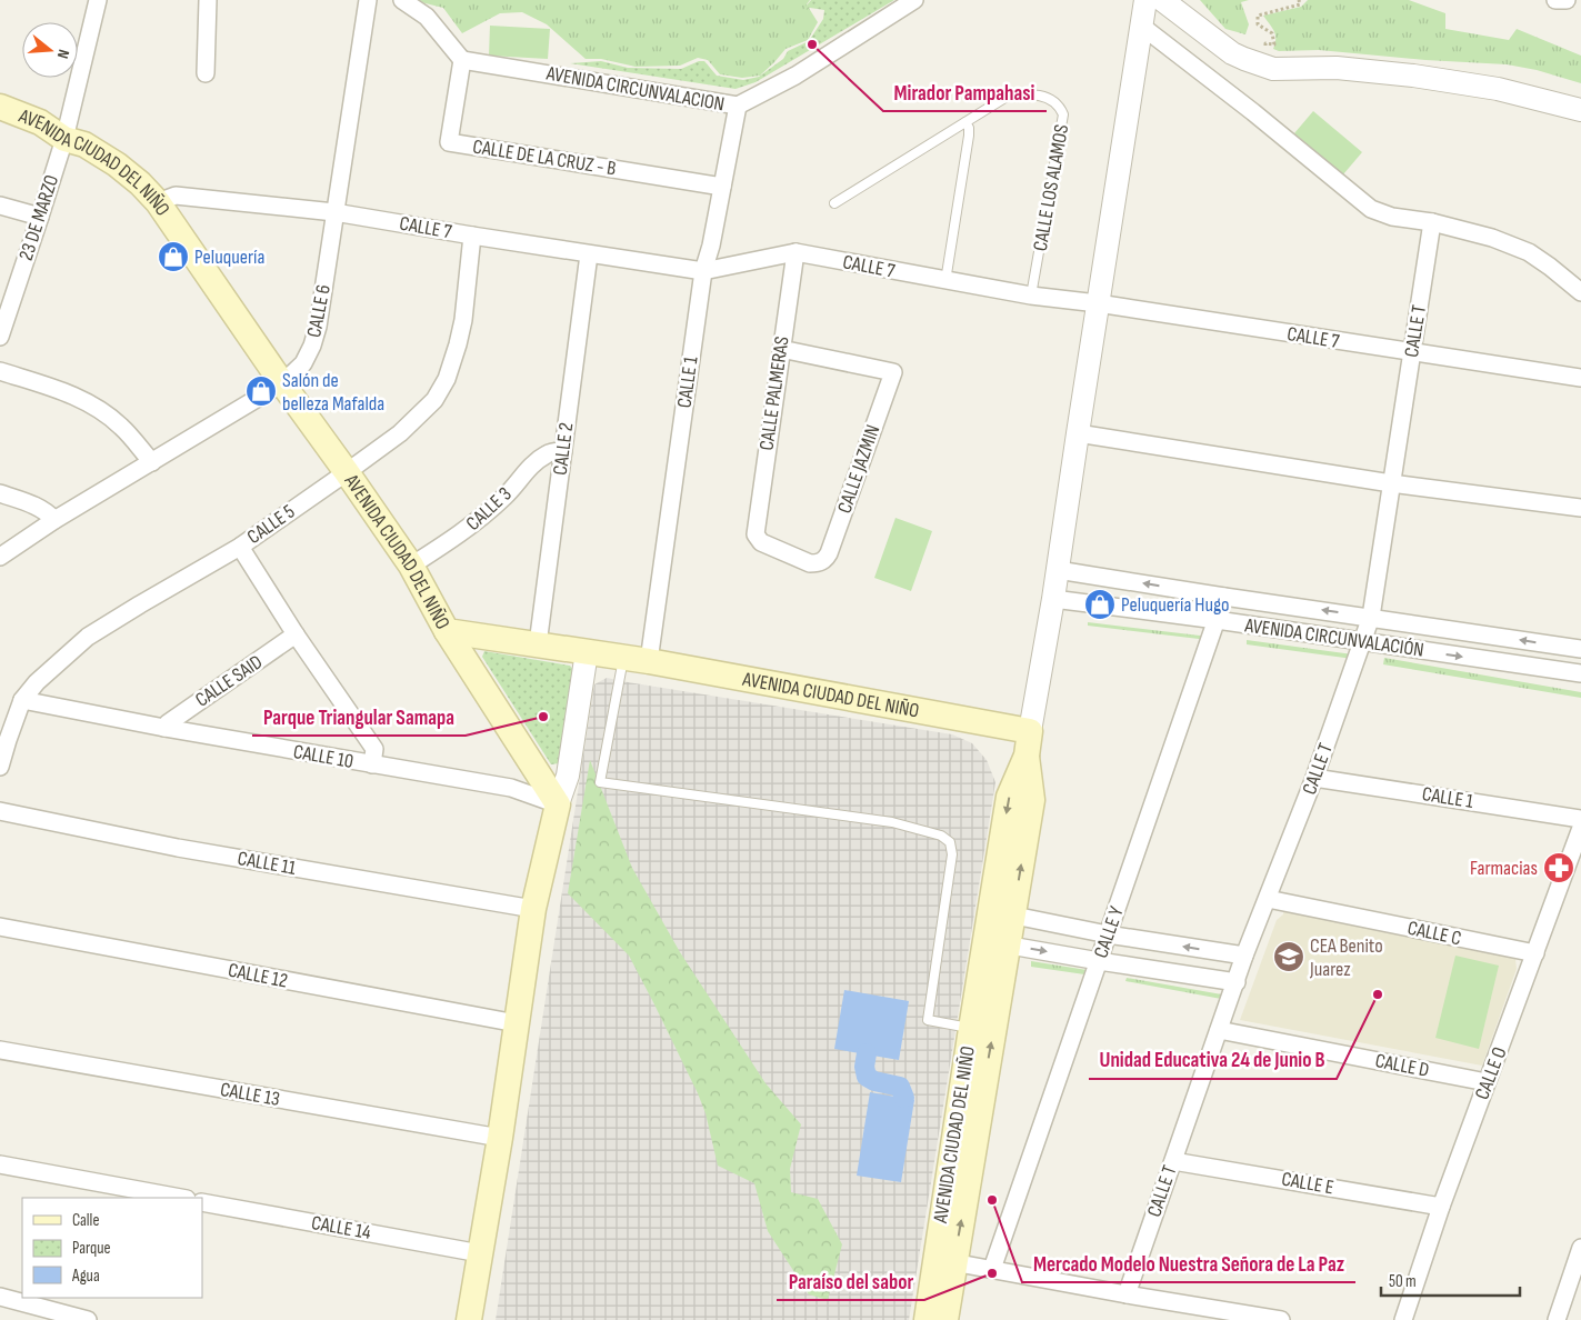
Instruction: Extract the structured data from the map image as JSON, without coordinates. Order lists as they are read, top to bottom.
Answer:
{
  "streets": {
    "main road": ["AVENIDA CIUDAD DEL NIÑO"],
    "street": [
      "AVENIDA CIRCUNVALACION",
      "CALLE DE LA CRUZ - B",
      "23 DE MARZO",
      "CALLE 7",
      "CALLE 6",
      "CALLE T",
      "CALLE 1",
      "CALLE PALMERAS",
      "CALLE 2",
      "CALLE JAZMIN",
      "CALLE 3",
      "CALLE 5",
      "AVENIDA CIRCUNVALACIÓN",
      "CALLE SAID",
      "CALLE 10",
      "CALLE 11",
      "CALLE Y",
      "CALLE C",
      "CALLE 12",
      "CALLE D",
      "CALLE O",
      "CALLE 13",
      "CALLE E",
      "CALLE 14"
    ],
    "lane": ["CALLE LOS ALAMOS"]
  },
  "crossings": [
    ["AVENIDA CIRCUNVALACION", "CALLE DE LA CRUZ - B"],
    ["AVENIDA CIRCUNVALACION", "CALLE 1"],
    ["CALLE DE LA CRUZ - B", "CALLE 1"],
    ["AVENIDA CIUDAD DEL NIÑO", "23 DE MARZO"],
    ["AVENIDA CIUDAD DEL NIÑO", "CALLE 7"],
    ["AVENIDA CIUDAD DEL NIÑO", "CALLE 6"],
    ["AVENIDA CIUDAD DEL NIÑO", "CALLE 1"],
    ["AVENIDA CIUDAD DEL NIÑO", "CALLE 2"],
    ["AVENIDA CIUDAD DEL NIÑO", "CALLE 3"],
    ["AVENIDA CIUDAD DEL NIÑO", "CALLE 5"],
    ["CALLE LOS ALAMOS", "CALLE 7"],
    ["CALLE 7", "CALLE 6"],
    ["CALLE 7", "CALLE T"],
    ["CALLE 7", "CALLE 1"],
    ["CALLE 7", "CALLE PALMERAS"],
    ["CALLE 7", "CALLE 2"],
    ["CALLE 7", "CALLE 5"],
    ["CALLE T", "CALLE 1"],
    ["CALLE T", "AVENIDA CIRCUNVALACIÓN"],
    ["CALLE T", "CALLE C"],
    ["CALLE T", "CALLE D"],
    ["CALLE T", "CALLE E"],
    ["CALLE PALMERAS", "CALLE JAZMIN"],
    ["CALLE 2", "CALLE 3"],
    ["CALLE 5", "CALLE 10"],
    ["AVENIDA CIRCUNVALACIÓN", "CALLE Y"],
    ["CALLE SAID", "CALLE 10"],
    ["CALLE C", "CALLE O"],
    ["CALLE D", "CALLE O"],
    ["CALLE O", "CALLE E"]
  ],
  "places": {
    "other": [
      "Mirador Pampahasi",
      "Parque Triangular Samapa",
      "Unidad Educativa 24 de Junio B",
      "Mercado Modelo Nuestra Señora de La Paz",
      "Paraíso del sabor"
    ],
    "shop": ["Peluquería", "Salón de belleza Mafalda", "Peluquería Hugo"],
    "pharmacy": ["Farmacias"],
    "school or university": ["CEA Benito Juarez"]
  },
  "legend": ["Calle", "Parque", "Agua"],
  "scale_bar": "50 m",
  "north": "right"
}
